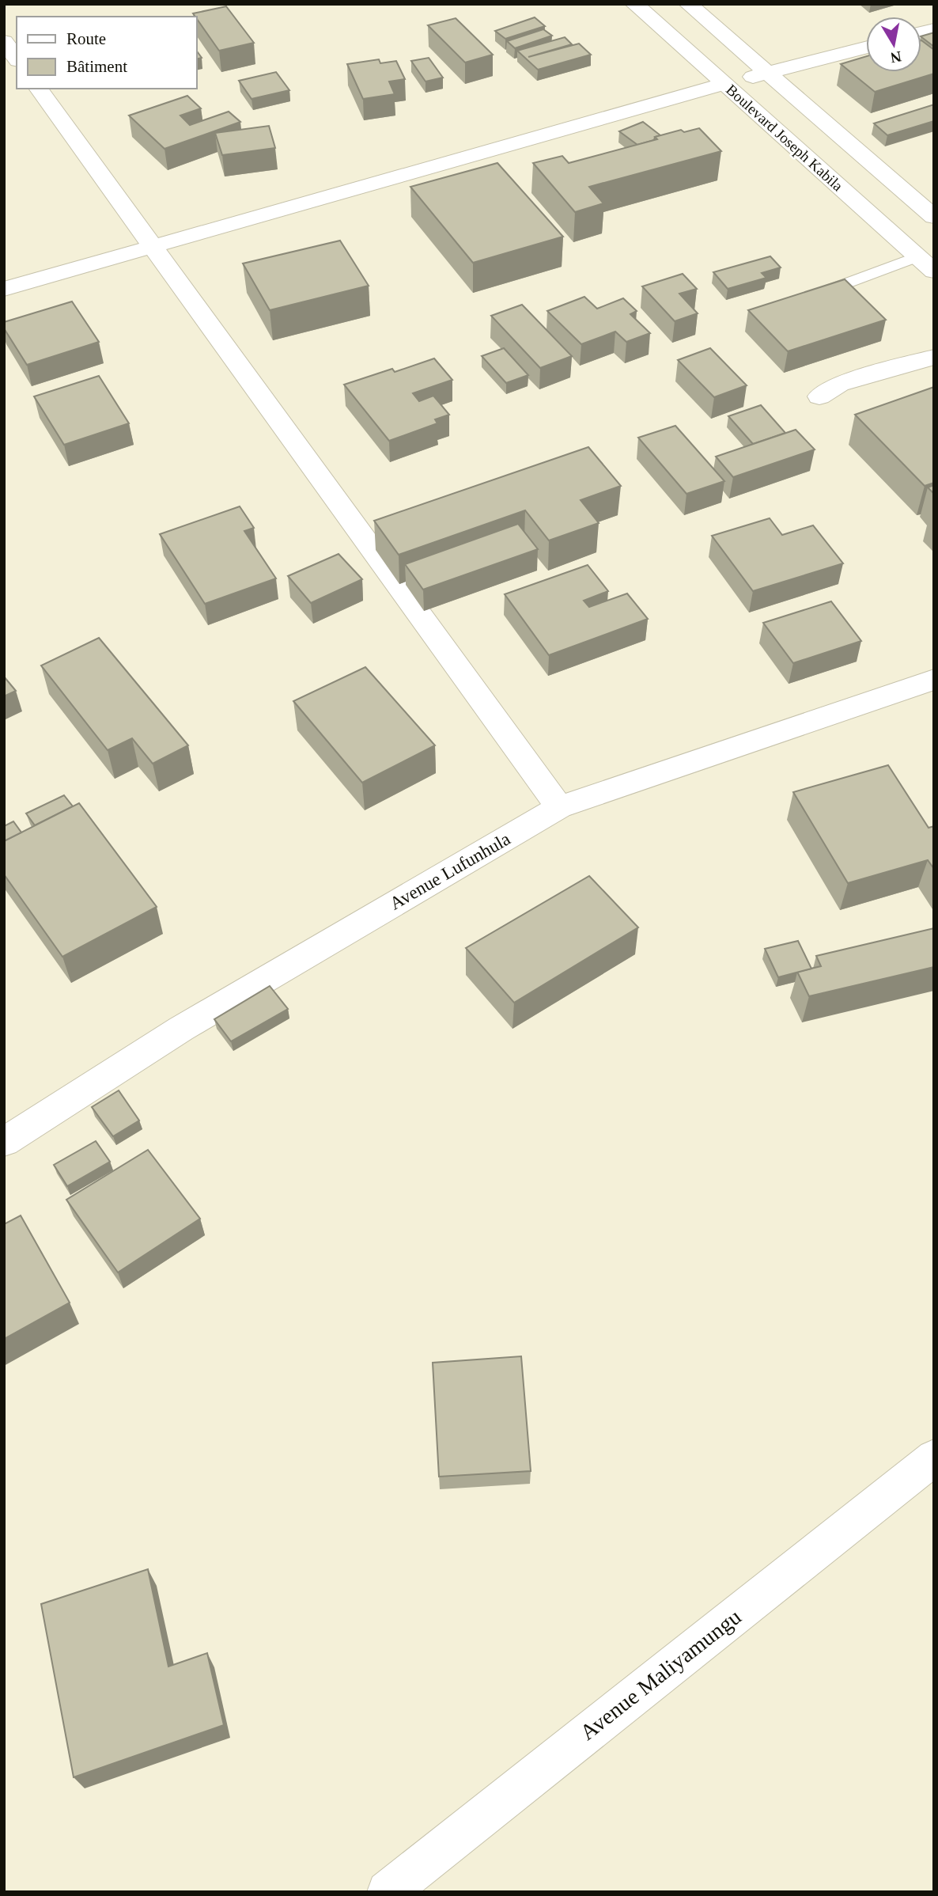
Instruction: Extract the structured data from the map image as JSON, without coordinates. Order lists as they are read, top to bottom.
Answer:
{
  "streets": {
    "street": ["Boulevard Joseph Kabila", "Avenue Lufunhula", "Avenue Maliyamungu"]
  },
  "legend": ["Route", "Bâtiment"],
  "north": "bottom"
}
